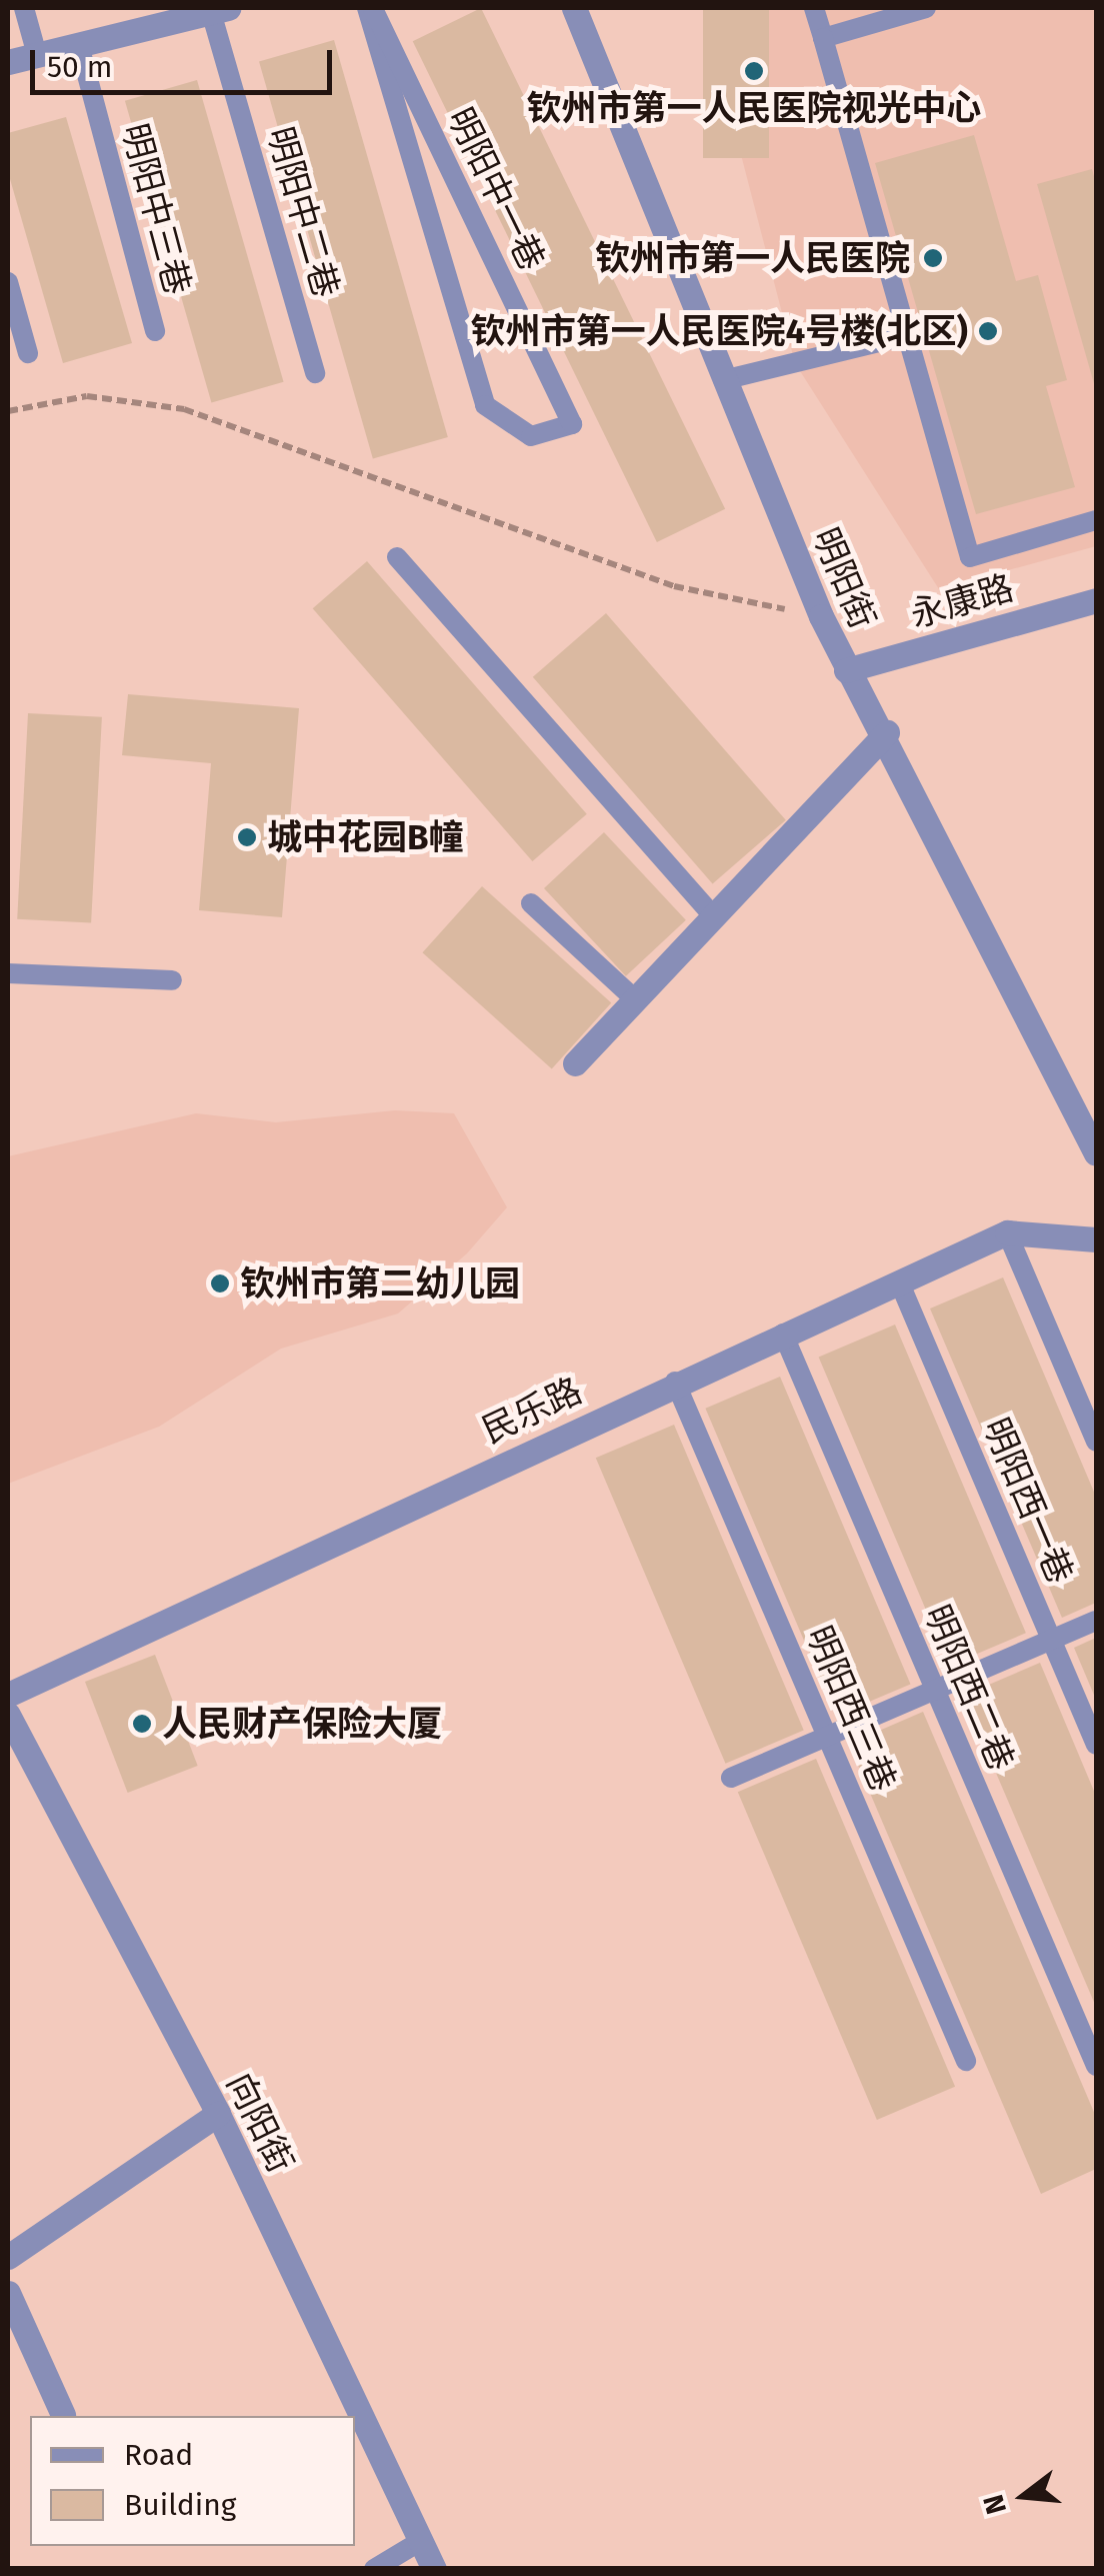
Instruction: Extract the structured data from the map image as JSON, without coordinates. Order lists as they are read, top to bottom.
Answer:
{
  "streets": {
    "street": [
      "明阳街",
      "永康路",
      "民乐路",
      "向阳街"
    ],
    "lane": [
      "明阳中一巷",
      "明阳中三巷",
      "明阳中二巷",
      "明阳西一巷",
      "明阳西二巷",
      "明阳西三巷"
    ]
  },
  "crossings": [
    ["明阳街", "永康路"],
    ["民乐路", "明阳西一巷"],
    ["民乐路", "明阳西二巷"],
    ["民乐路", "明阳西三巷"]
  ],
  "places": [
    "钦州市第一人民医院视光中心",
    "钦州市第一人民医院",
    "钦州市第一人民医院4号楼(北区)",
    "城中花园B幢",
    "钦州市第二幼儿园",
    "人民财产保险大厦"
  ],
  "legend": ["Road", "Building"],
  "scale_bar": "50 m",
  "north": "left"
}
